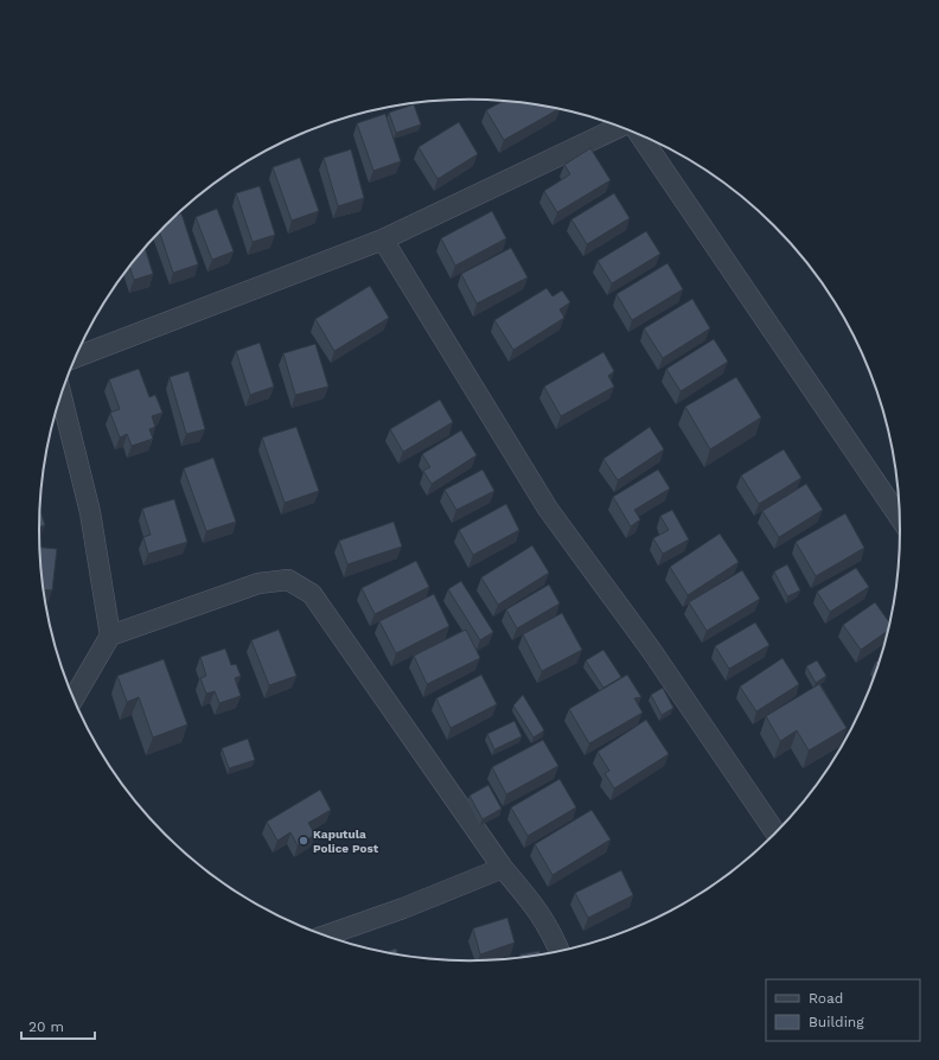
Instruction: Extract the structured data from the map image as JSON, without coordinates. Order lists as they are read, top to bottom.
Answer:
{
  "places": ["Kaputula Police Post"],
  "legend": ["Road", "Building"],
  "scale_bar": "20 m"
}
